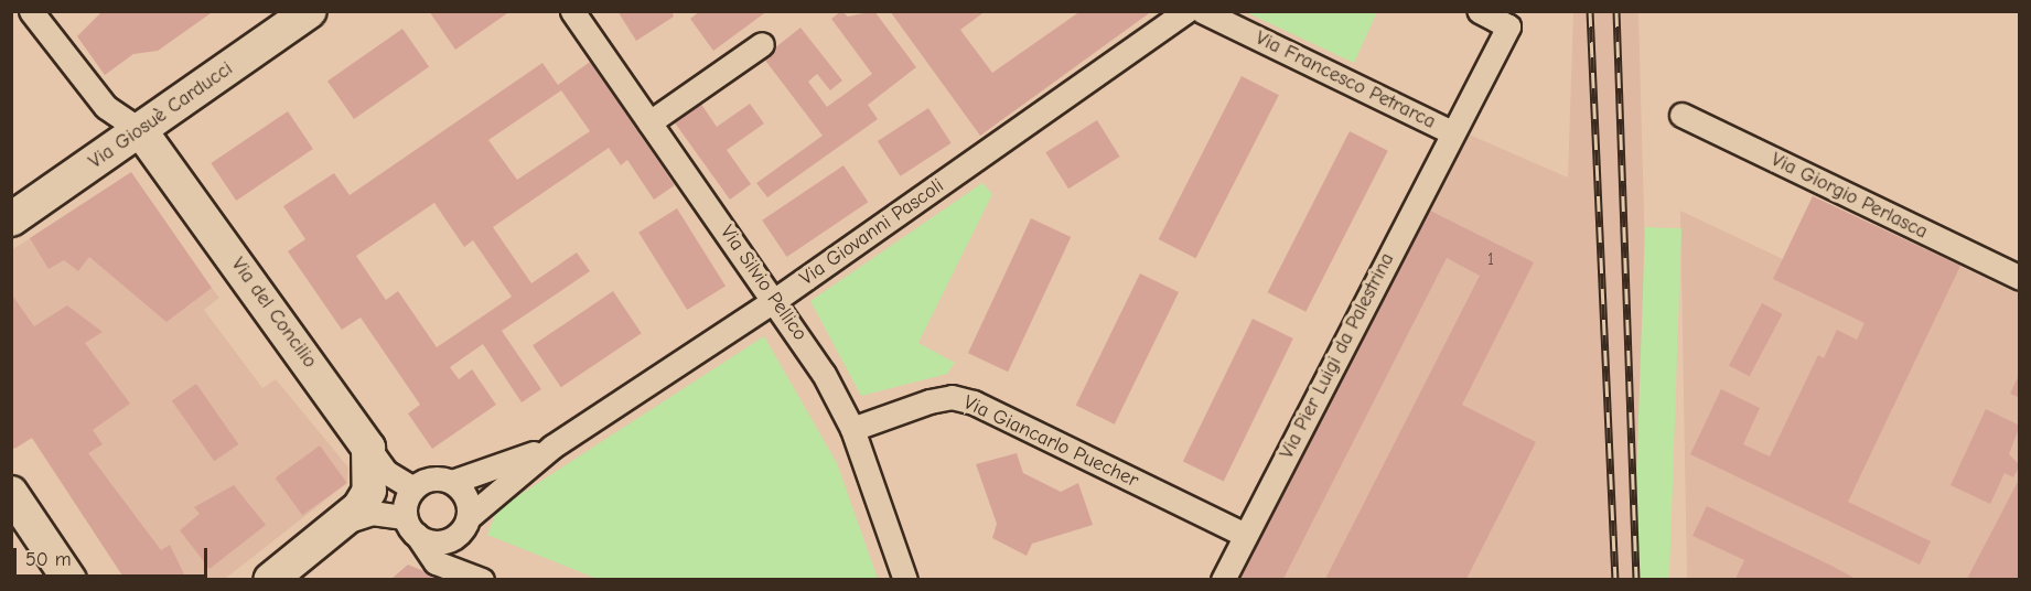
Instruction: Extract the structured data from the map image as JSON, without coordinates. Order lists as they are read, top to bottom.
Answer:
{
  "streets": {
    "street": [
      "Via Francesco Petrarca",
      "Via Giosuè Carducci",
      "Via Giorgio Perlasca",
      "Via Giovanni Pascoli",
      "Via Silvio Pellico",
      "Via del Concilio",
      "Via Pier Luigi da Palestrina",
      "Via Giancarlo Puecher"
    ]
  },
  "crossings": [
    ["Via Francesco Petrarca", "Via Pier Luigi da Palestrina"],
    ["Via Giosuè Carducci", "Via del Concilio"],
    ["Via Giovanni Pascoli", "Via Silvio Pellico"],
    ["Via Giovanni Pascoli", "Via del Concilio"],
    ["Via Silvio Pellico", "Via Giancarlo Puecher"],
    ["Via Pier Luigi da Palestrina", "Via Giancarlo Puecher"]
  ],
  "house_numbers": ["1"],
  "scale_bar": "50 m"
}
